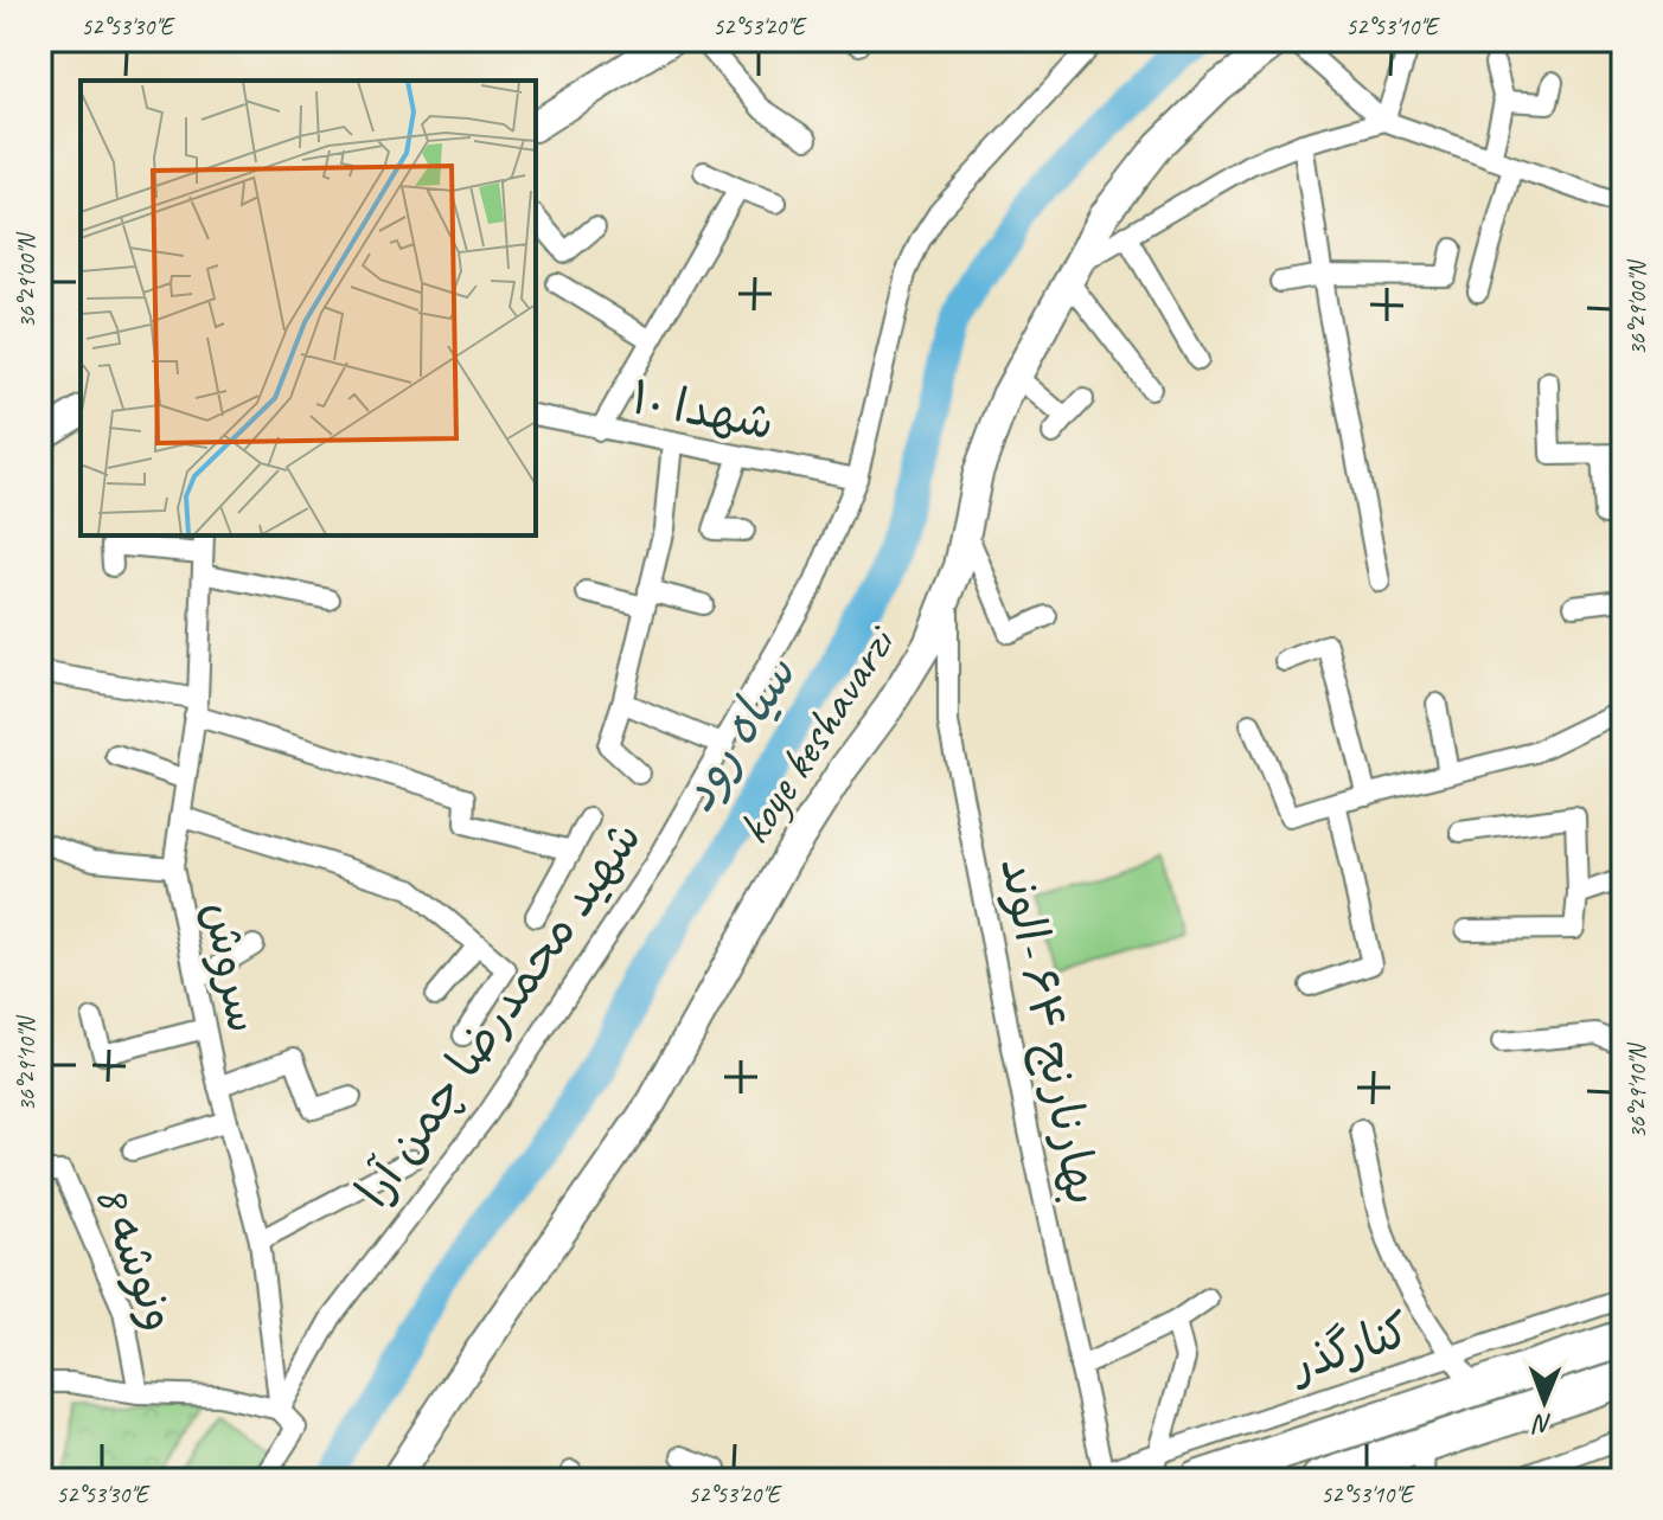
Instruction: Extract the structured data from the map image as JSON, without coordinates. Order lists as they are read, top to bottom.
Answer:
{
  "streets": {
    "street": [
      "شهدا ۱۰",
      "koye keshavarzi",
      "سروش",
      "شهید محمدرضا چمن آرا",
      "بهارنارنج ۶۴ -الوند",
      "ونوشه 8",
      "کنارگذر"
    ]
  },
  "crossings": [
    ["شهدا ۱۰", "شهید محمدرضا چمن آرا"],
    ["koye keshavarzi", "بهارنارنج ۶۴ -الوند"],
    ["سروش", "شهید محمدرضا چمن آرا"],
    ["بهارنارنج ۶۴ -الوند", "کنارگذر"]
  ],
  "water": ["سیاه رود"],
  "north": "bottom",
  "coordinates": [
    "52°53'30\"E",
    "52°53'20\"E",
    "52°53'10\"E",
    "36°29'00\"N",
    "36°29'10\"N"
  ]
}
